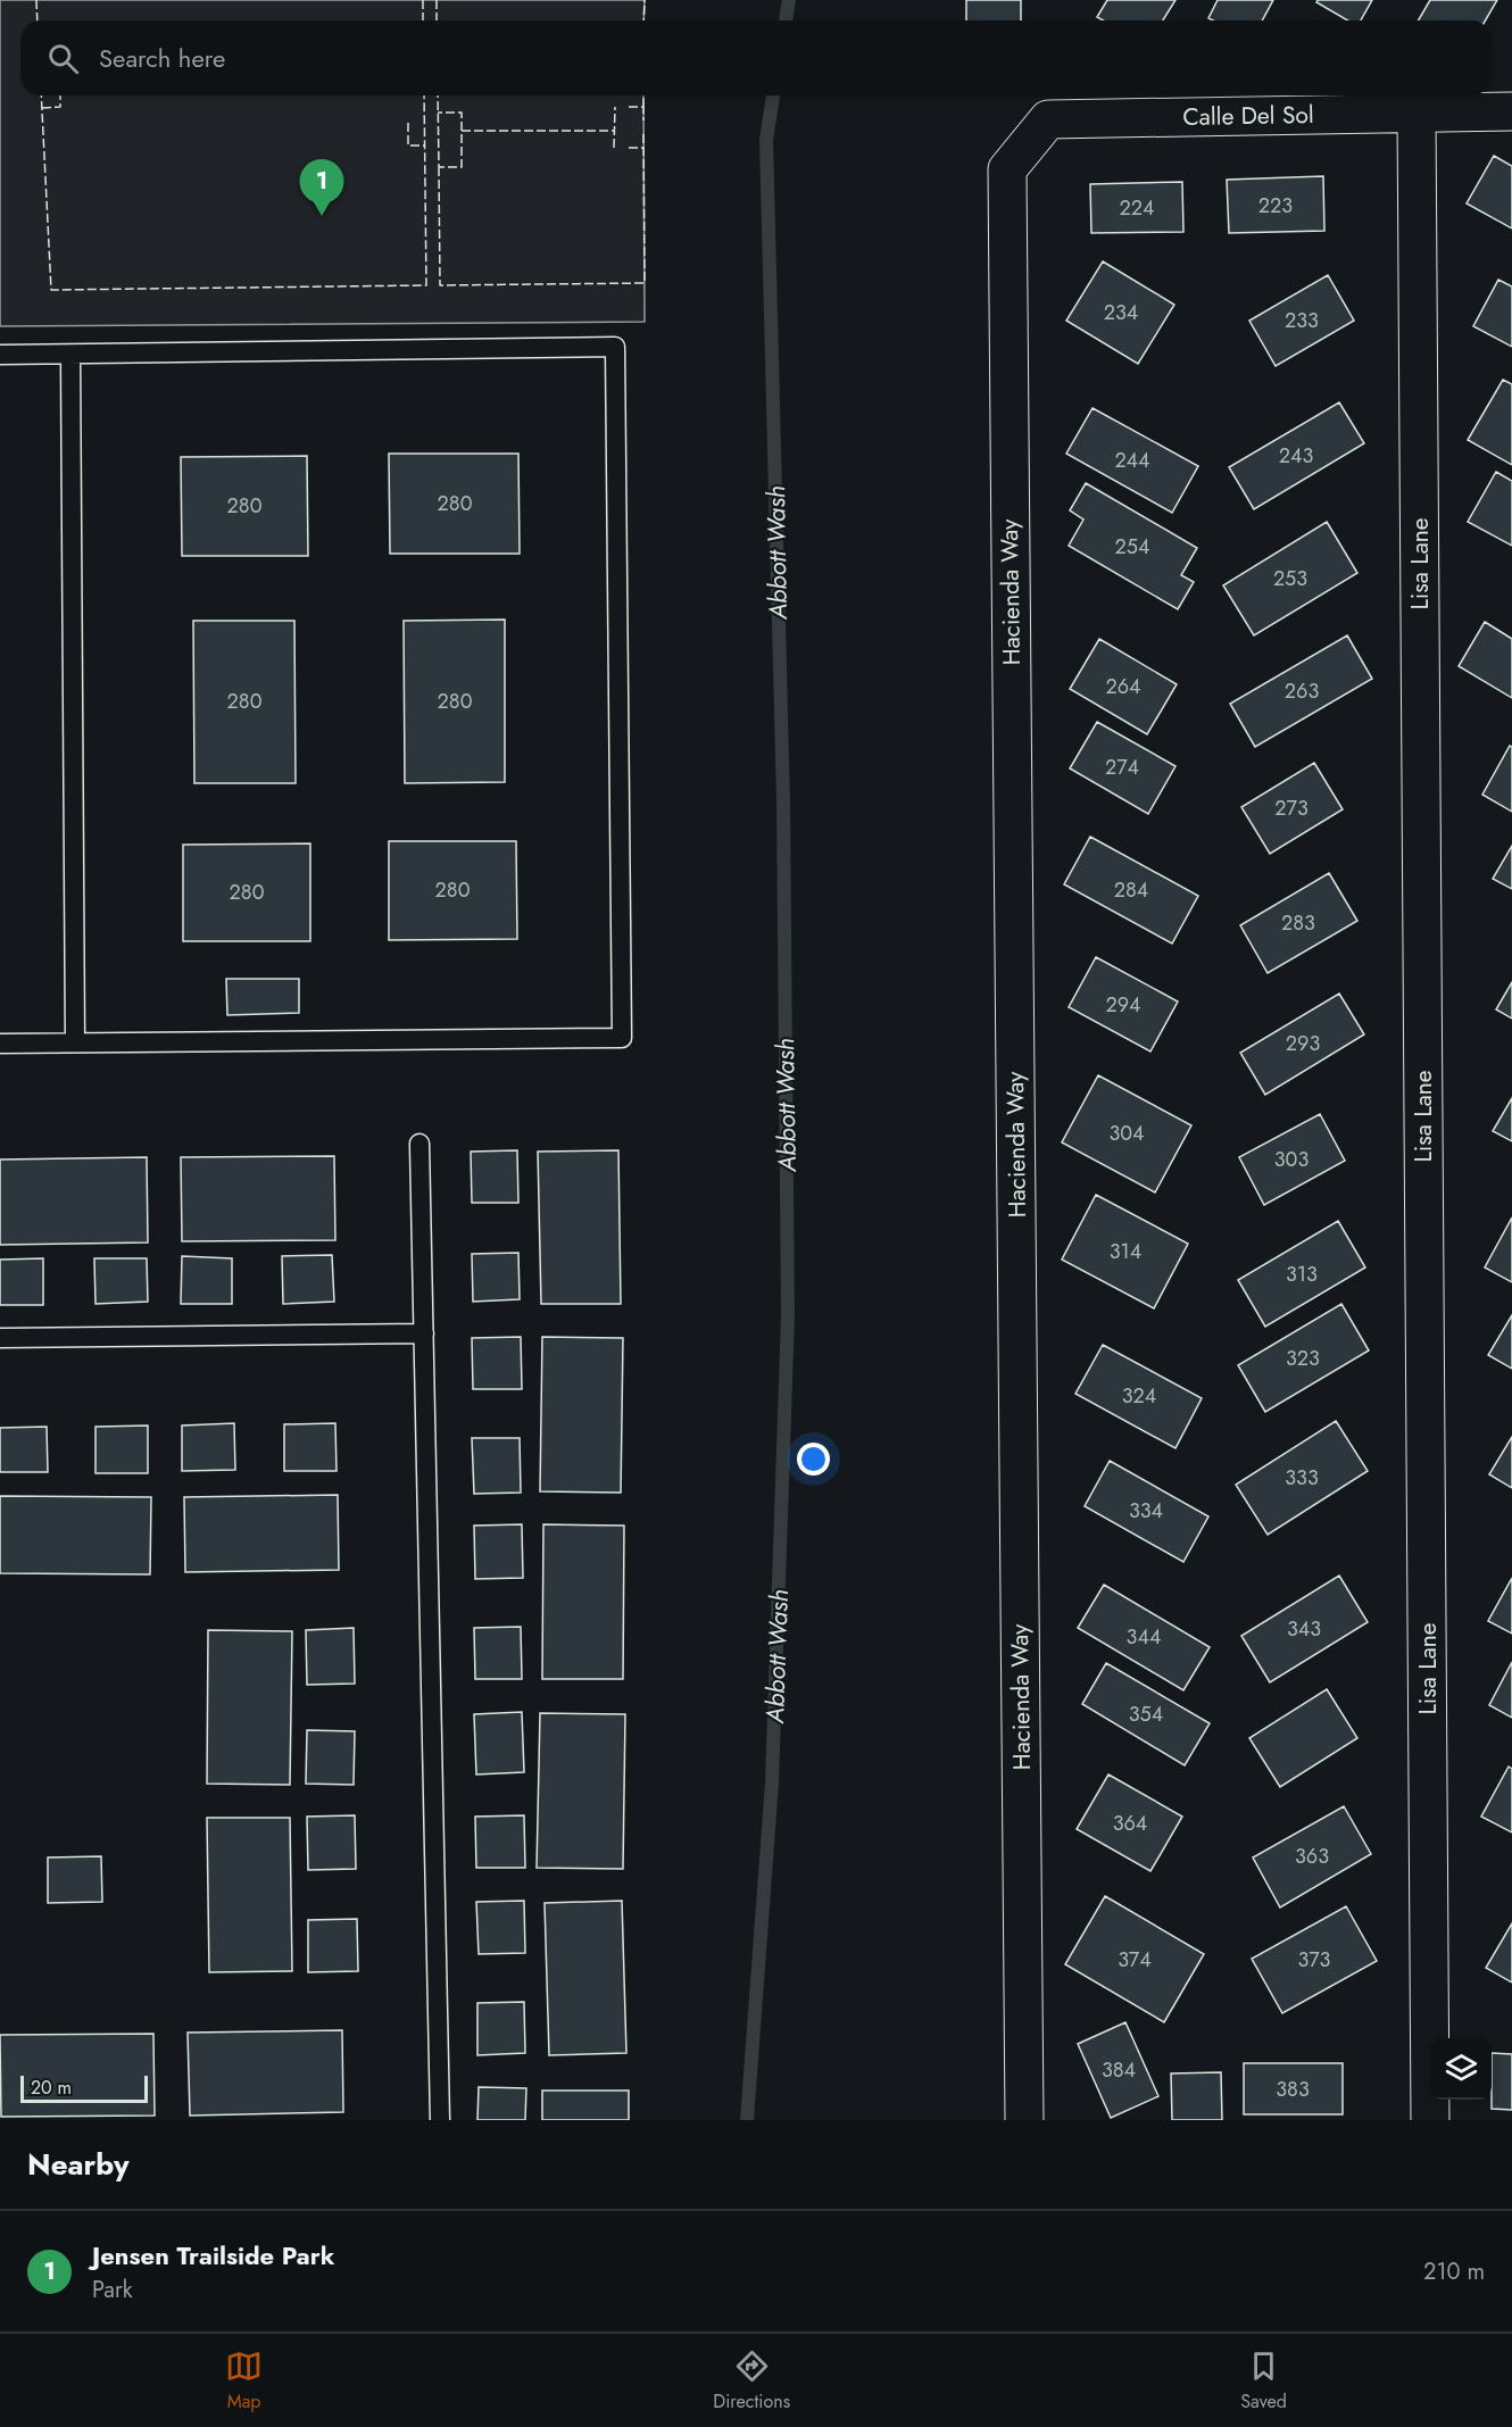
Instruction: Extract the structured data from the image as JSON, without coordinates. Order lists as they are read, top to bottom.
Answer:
{
  "streets": {
    "street": ["Calle Del Sol", "Lisa Lane", "Hacienda Way"]
  },
  "crossings": [
    ["Calle Del Sol", "Lisa Lane"],
    ["Calle Del Sol", "Hacienda Way"]
  ],
  "water": ["Abbott Wash"],
  "house_numbers": [
    "223",
    "224",
    "234",
    "233",
    "243",
    "244",
    "280",
    "280",
    "254",
    "253",
    "264",
    "263",
    "280",
    "280",
    "274",
    "273",
    "280",
    "284",
    "280",
    "283",
    "294",
    "293",
    "304",
    "303",
    "314",
    "313",
    "323",
    "324",
    "333",
    "334",
    "343",
    "344",
    "354",
    "364",
    "363",
    "374",
    "373",
    "384",
    "383"
  ],
  "scale_bar": "20 m",
  "page": {
    "search": "Search here",
    "pins": "1",
    "scale": "20 m",
    "heading": "Nearby",
    "list": [
      {
        "mark": "1",
        "name": "Jensen Trailside Park",
        "note": "Park",
        "value": "210 m"
      }
    ],
    "nav": ["Map", "Directions", "Saved"]
  }
}
